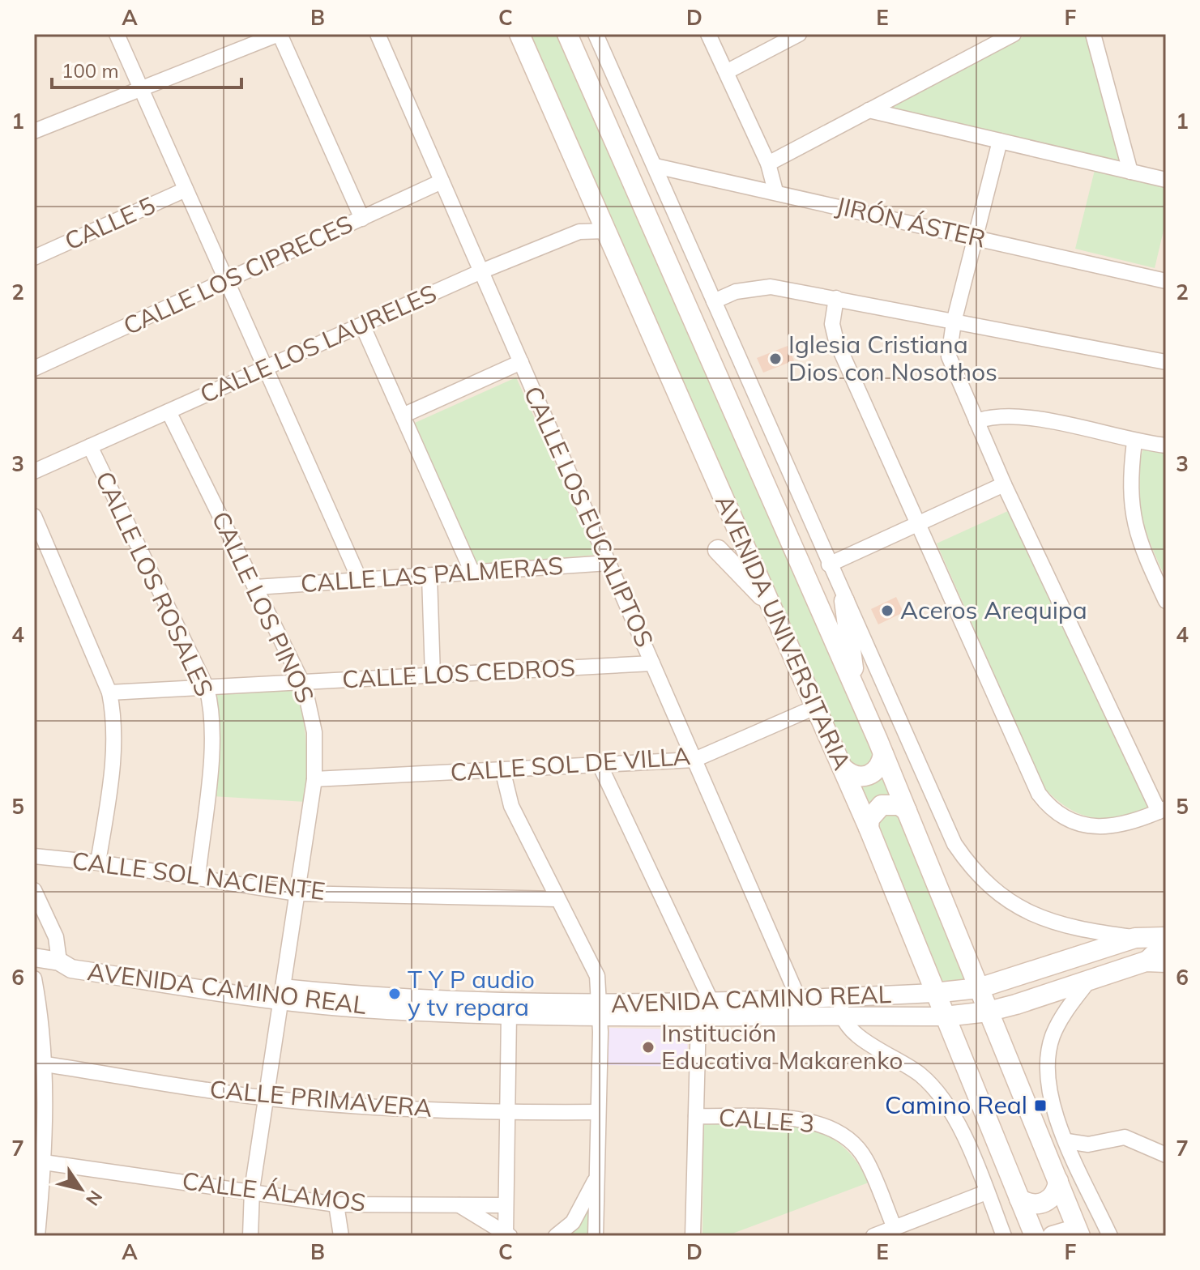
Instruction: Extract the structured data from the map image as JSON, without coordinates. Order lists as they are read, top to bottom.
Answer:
{
  "streets": {
    "main road": ["AVENIDA UNIVERSITARIA", "AVENIDA CAMINO REAL"],
    "street": [
      "JIRÓN ÁSTER",
      "CALLE 5",
      "CALLE LOS CIPRECES",
      "CALLE LOS LAURELES",
      "CALLE LOS EUCALIPTOS",
      "CALLE LAS PALMERAS",
      "CALLE LOS ROSALES",
      "CALLE LOS PINOS",
      "CALLE LOS CEDROS",
      "CALLE SOL DE VILLA",
      "CALLE SOL NACIENTE",
      "CALLE PRIMAVERA",
      "CALLE 3",
      "CALLE ÁLAMOS"
    ]
  },
  "crossings": [
    ["CALLE LOS CIPRECES", "CALLE LOS EUCALIPTOS"],
    ["CALLE LOS LAURELES", "CALLE LOS EUCALIPTOS"],
    ["CALLE LOS LAURELES", "CALLE LOS ROSALES"],
    ["CALLE LOS LAURELES", "CALLE LOS PINOS"],
    ["CALLE LOS LAURELES", "AVENIDA UNIVERSITARIA"],
    ["CALLE LOS EUCALIPTOS", "CALLE LAS PALMERAS"],
    ["CALLE LOS EUCALIPTOS", "CALLE LOS CEDROS"],
    ["CALLE LOS EUCALIPTOS", "CALLE SOL DE VILLA"],
    ["CALLE LOS EUCALIPTOS", "AVENIDA CAMINO REAL"],
    ["CALLE LAS PALMERAS", "CALLE LOS PINOS"],
    ["CALLE LOS ROSALES", "CALLE LOS CEDROS"],
    ["CALLE LOS ROSALES", "CALLE SOL NACIENTE"],
    ["CALLE LOS PINOS", "CALLE LOS CEDROS"],
    ["CALLE LOS PINOS", "CALLE SOL DE VILLA"],
    ["CALLE LOS PINOS", "CALLE SOL NACIENTE"],
    ["CALLE LOS PINOS", "AVENIDA CAMINO REAL"],
    ["CALLE LOS PINOS", "CALLE PRIMAVERA"],
    ["CALLE LOS PINOS", "CALLE ÁLAMOS"],
    ["AVENIDA UNIVERSITARIA", "CALLE SOL DE VILLA"],
    ["AVENIDA UNIVERSITARIA", "AVENIDA CAMINO REAL"]
  ],
  "places": {
    "other": [
      "Iglesia Cristiana Dios con Nosothos",
      "Aceros Arequipa",
      "T Y P audio y tv repara",
      "Institución Educativa Makarenko"
    ],
    "transit": ["Camino Real"]
  },
  "scale_bar": "100 m",
  "north": "bottom right",
  "grid": {
    "columns": [
      "A",
      "B",
      "C",
      "D",
      "E",
      "F"
    ],
    "rows": [
      "1",
      "2",
      "3",
      "4",
      "5",
      "6",
      "7"
    ]
  }
}
